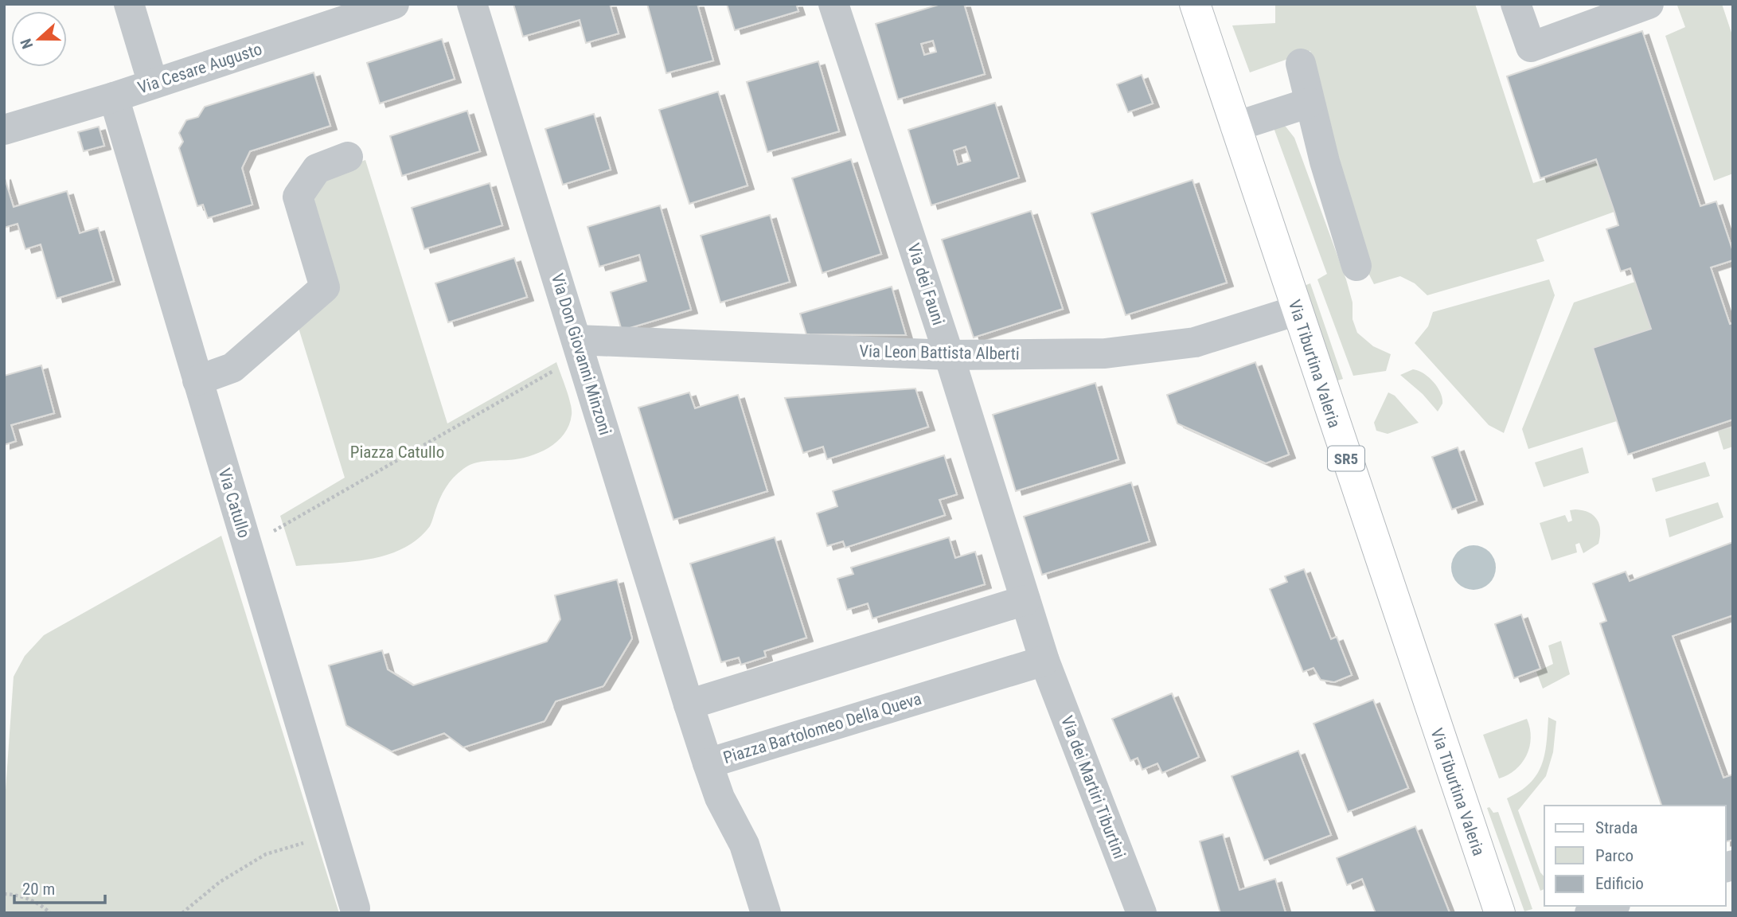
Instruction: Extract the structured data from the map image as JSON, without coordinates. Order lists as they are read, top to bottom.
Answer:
{
  "streets": {
    "main road": ["Via Tiburtina Valeria", "SR5"],
    "street": [
      "Via Cesare Augusto",
      "Via dei Fauni",
      "Via Leon Battista Alberti",
      "Via Don Giovanni Minzoni",
      "Via Catullo",
      "Piazza Bartolomeo Della Queva",
      "Via dei Martiri Tiburtini"
    ]
  },
  "crossings": [
    ["Via Cesare Augusto", "Via Catullo"],
    ["Via dei Fauni", "Via Leon Battista Alberti"],
    ["Via dei Fauni", "Piazza Bartolomeo Della Queva"],
    ["Via dei Fauni", "Via dei Martiri Tiburtini"],
    ["Via Leon Battista Alberti", "Via Don Giovanni Minzoni"],
    ["Via Leon Battista Alberti", "Via Tiburtina Valeria"],
    ["Via Don Giovanni Minzoni", "Piazza Bartolomeo Della Queva"],
    ["Piazza Bartolomeo Della Queva", "Via dei Martiri Tiburtini"]
  ],
  "parks": ["Piazza Catullo"],
  "legend": ["Strada", "Parco", "Edificio"],
  "scale_bar": "20 m",
  "north": "left"
}
